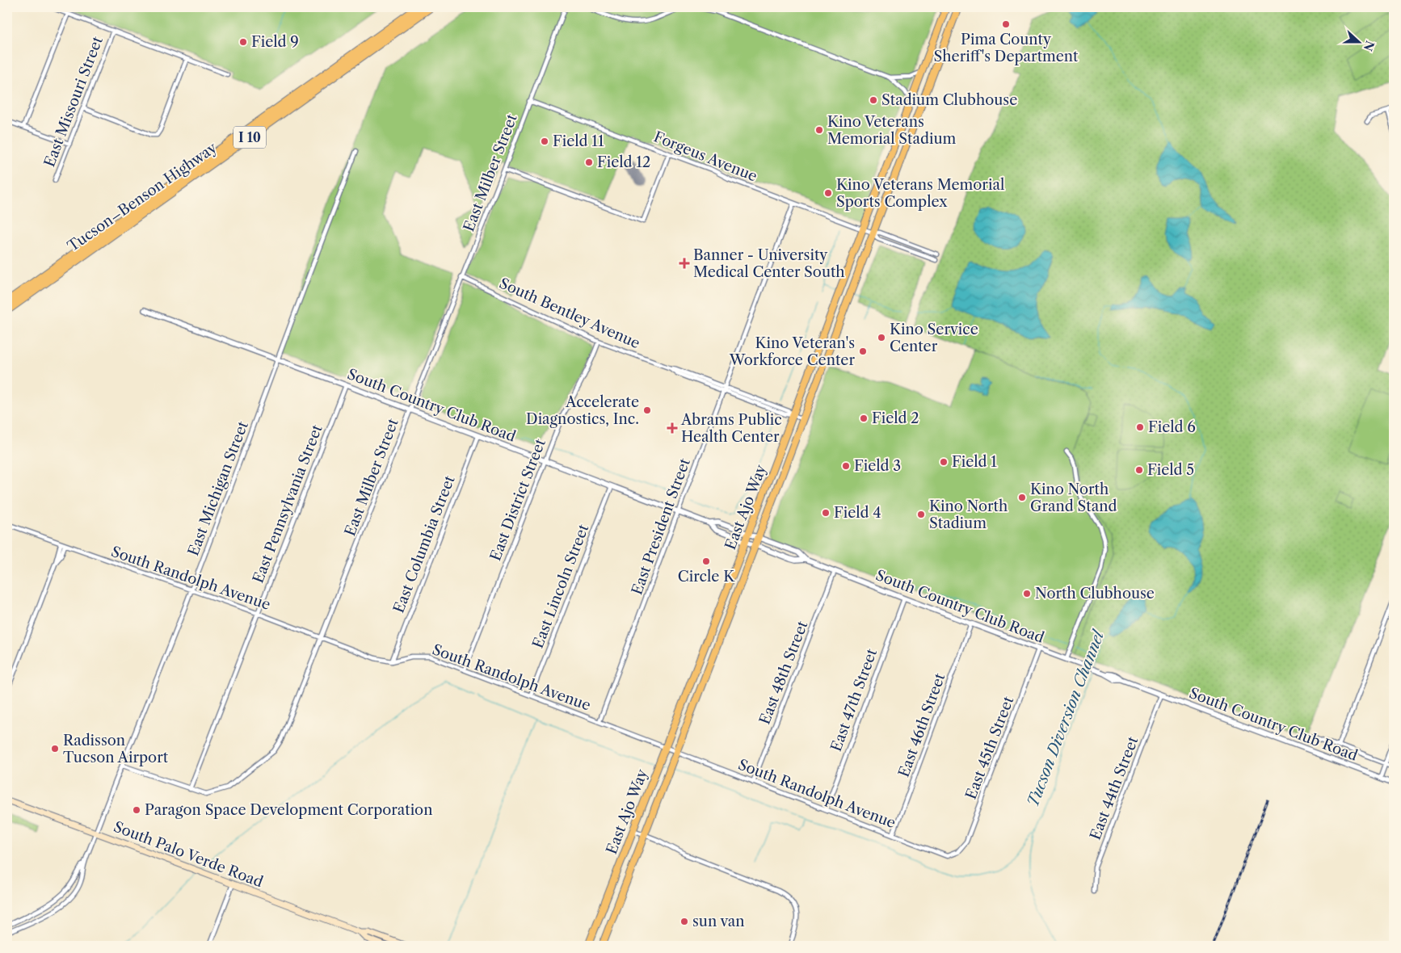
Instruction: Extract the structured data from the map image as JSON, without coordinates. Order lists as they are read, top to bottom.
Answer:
{
  "streets": {
    "highway": ["I 10", "Tucson–Benson Highway"],
    "main road": ["East Ajo Way", "South Palo Verde Road"],
    "street": [
      "East Missouri Street",
      "Forgeus Avenue",
      "East Milber Street",
      "South Bentley Avenue",
      "South Country Club Road",
      "East Michigan Street",
      "East District Street",
      "East Pennsylvania Street",
      "East President Street",
      "East Columbia Street",
      "South Randolph Avenue",
      "East Lincoln Street",
      "East 48th Street",
      "East 47th Street",
      "East 46th Street",
      "East 45th Street",
      "East 44th Street"
    ]
  },
  "crossings": [
    ["Forgeus Avenue", "East Milber Street"],
    ["Forgeus Avenue", "East Ajo Way"],
    ["Forgeus Avenue", "East President Street"],
    ["East Milber Street", "South Bentley Avenue"],
    ["East Milber Street", "South Country Club Road"],
    ["East Milber Street", "East Michigan Street"],
    ["East Milber Street", "East Pennsylvania Street"],
    ["East Milber Street", "South Randolph Avenue"],
    ["South Bentley Avenue", "East District Street"],
    ["South Bentley Avenue", "East Ajo Way"],
    ["South Bentley Avenue", "East President Street"],
    ["South Country Club Road", "East Michigan Street"],
    ["South Country Club Road", "East District Street"],
    ["South Country Club Road", "East Pennsylvania Street"],
    ["South Country Club Road", "East Ajo Way"],
    ["South Country Club Road", "East President Street"],
    ["South Country Club Road", "East Columbia Street"],
    ["South Country Club Road", "East Lincoln Street"],
    ["South Country Club Road", "East 48th Street"],
    ["South Country Club Road", "East 47th Street"],
    ["South Country Club Road", "East 46th Street"],
    ["South Country Club Road", "East 45th Street"],
    ["South Country Club Road", "East 44th Street"],
    ["East Michigan Street", "South Randolph Avenue"],
    ["East Michigan Street", "South Palo Verde Road"],
    ["East District Street", "South Randolph Avenue"],
    ["East Pennsylvania Street", "South Randolph Avenue"],
    ["East Ajo Way", "South Randolph Avenue"],
    ["East President Street", "South Randolph Avenue"],
    ["East Columbia Street", "South Randolph Avenue"],
    ["South Randolph Avenue", "East Lincoln Street"],
    ["South Randolph Avenue", "East 48th Street"],
    ["South Randolph Avenue", "East 47th Street"],
    ["South Randolph Avenue", "East 46th Street"],
    ["South Randolph Avenue", "East 45th Street"]
  ],
  "water": ["Tucson Diversion Channel"],
  "places": {
    "other": [
      "Pima County Sheriff's Department",
      "Field 9",
      "Stadium Clubhouse",
      "Kino Veterans Memorial Stadium",
      "Field 11",
      "Field 12",
      "Kino Veterans Memorial Sports Complex",
      "Kino Service Center",
      "Kino Veteran's Workforce Center",
      "Accelerate Diagnostics, Inc.",
      "Field 2",
      "Field 6",
      "Field 1",
      "Field 3",
      "Field 5",
      "Kino North Grand Stand",
      "Field 4",
      "Kino North Stadium",
      "Circle K",
      "North Clubhouse",
      "Radisson Tucson Airport",
      "Paragon Space Development Corporation",
      "sun van"
    ],
    "health": ["Banner - University Medical Center South", "Abrams Public Health Center"]
  },
  "north": "right"
}
